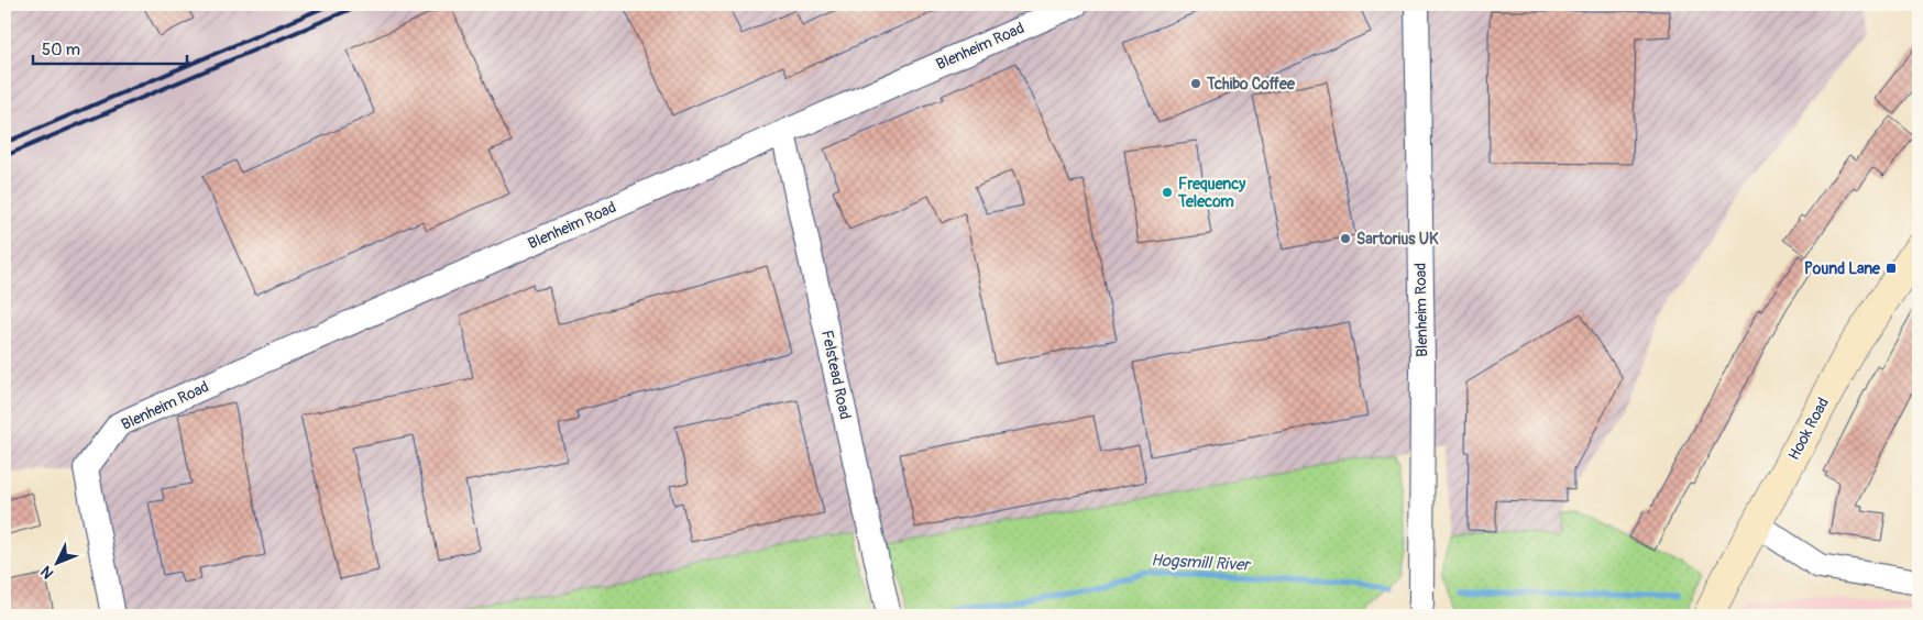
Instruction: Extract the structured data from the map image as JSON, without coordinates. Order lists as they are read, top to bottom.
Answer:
{
  "streets": {
    "main road": ["Hook Road"],
    "street": ["Blenheim Road", "Felstead Road"]
  },
  "crossings": [
    ["Blenheim Road", "Felstead Road"]
  ],
  "water": ["Hogsmill River"],
  "places": {
    "other": ["Tchibo Coffee", "Frequency Telecom", "Sartorius UK"],
    "transit": ["Pound Lane"]
  },
  "scale_bar": "50 m",
  "north": "bottom left"
}
